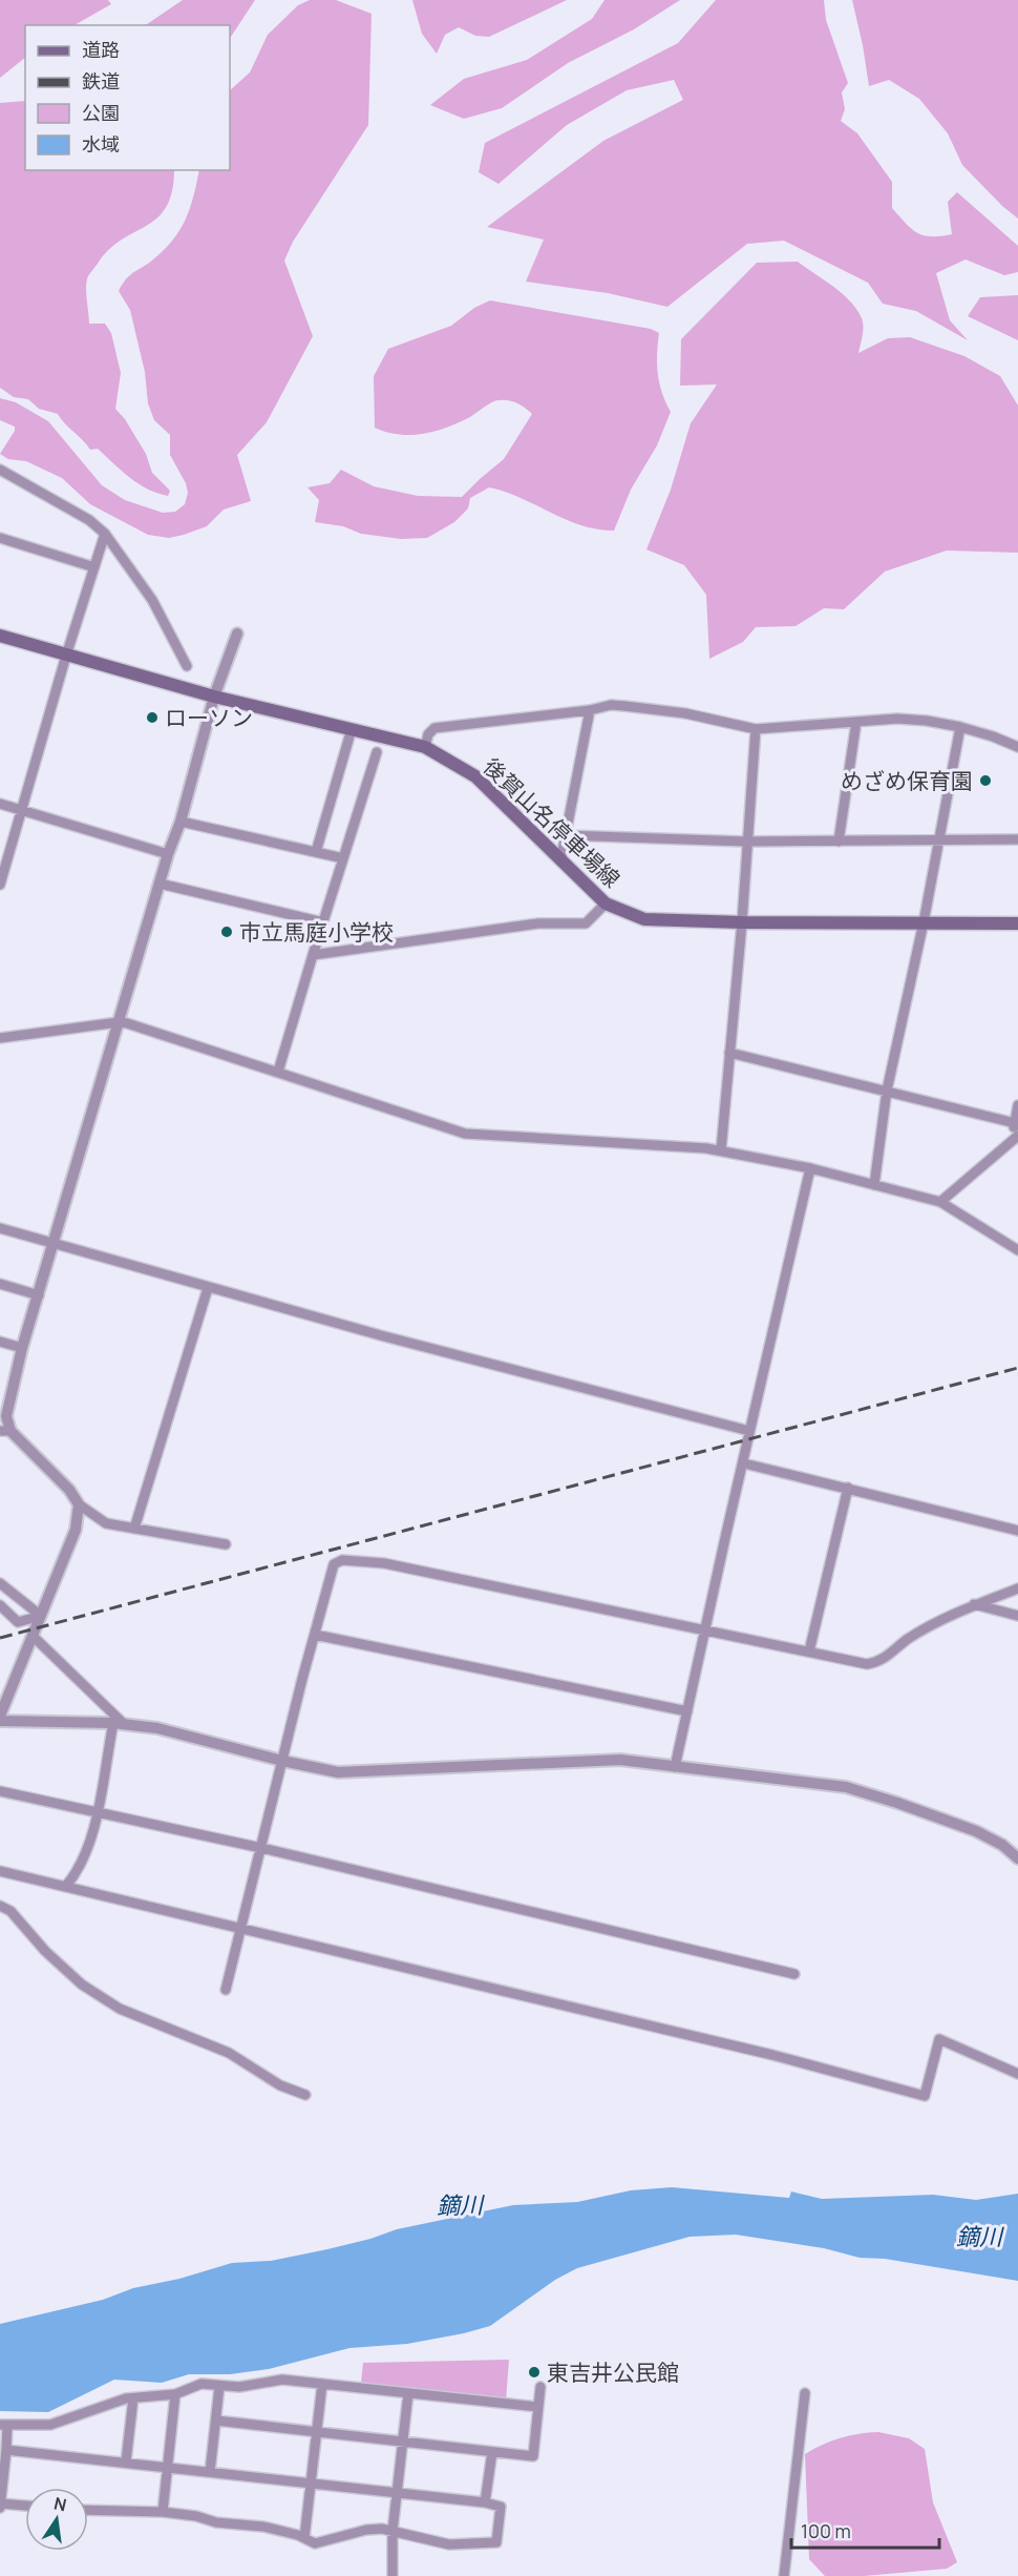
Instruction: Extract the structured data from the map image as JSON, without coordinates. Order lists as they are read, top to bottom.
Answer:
{
  "streets": {
    "main road": ["後賀山名停車場線"]
  },
  "water": ["鏑川"],
  "places": [
    "ローソン",
    "めざめ保育園",
    "市立馬庭小学校",
    "東吉井公民館"
  ],
  "legend": [
    "道路",
    "鉄道",
    "公園",
    "水域"
  ],
  "scale_bar": "100 m",
  "north": "top"
}
